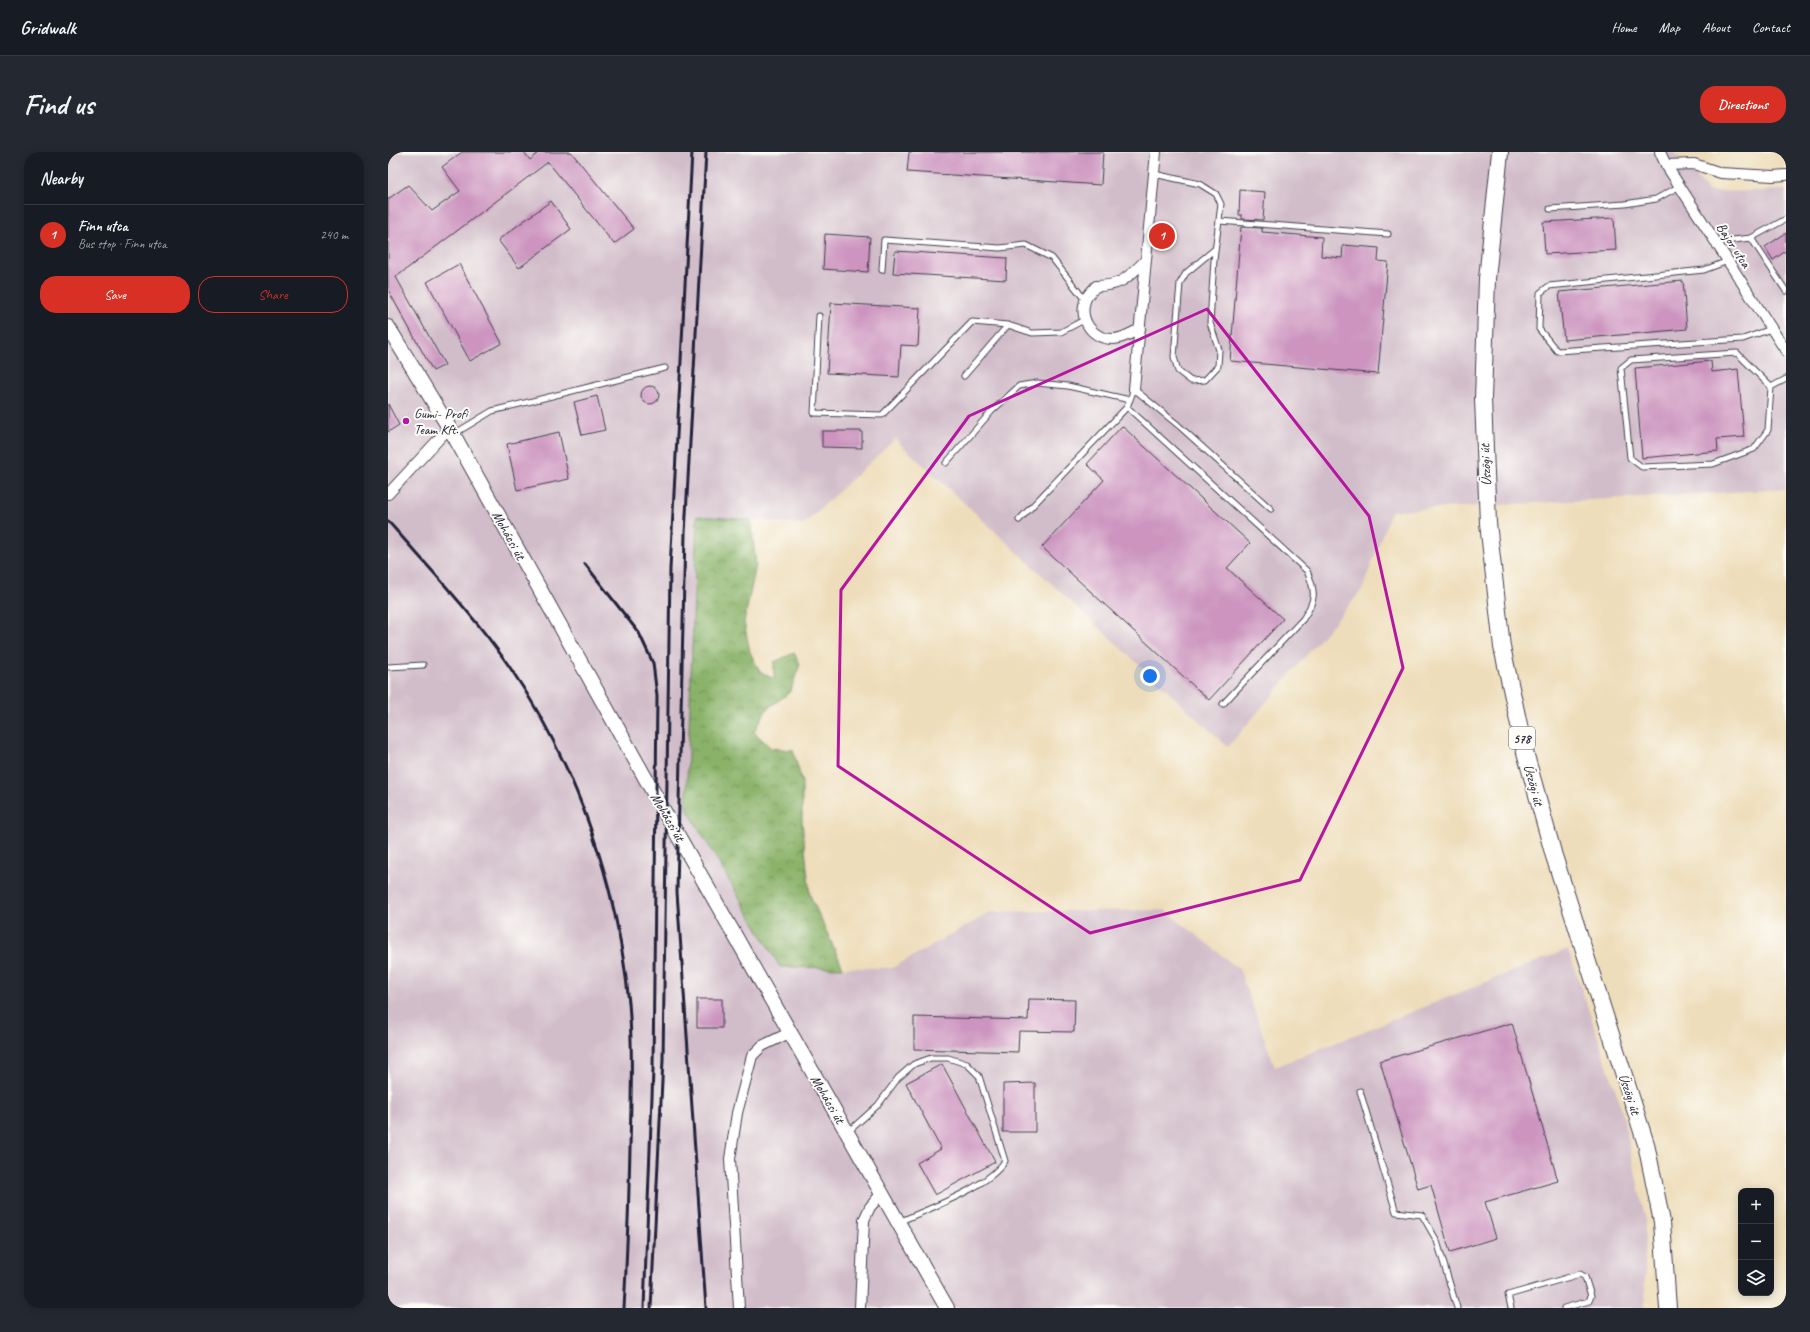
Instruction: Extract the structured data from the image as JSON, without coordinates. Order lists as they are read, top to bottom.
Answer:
{
  "streets": {
    "main road": ["Üszögi út", "Mohácsi út", "578"],
    "street": ["Bajor utca"]
  },
  "places": ["Gumi- Profi Team Kft."],
  "page": {
    "header": "Gridwalk",
    "nav": [
      "Home",
      "Map",
      "About",
      "Contact"
    ],
    "buttons": [
      "Directions",
      ["Save", "Share"]
    ],
    "title": "Find us",
    "heading": "Nearby",
    "list": [
      {
        "mark": "1",
        "name": "Finn utca",
        "note": "Bus stop · Finn utca",
        "value": "240 m"
      }
    ],
    "pins": "1",
    "map_buttons": ["+", "−"]
  }
}
